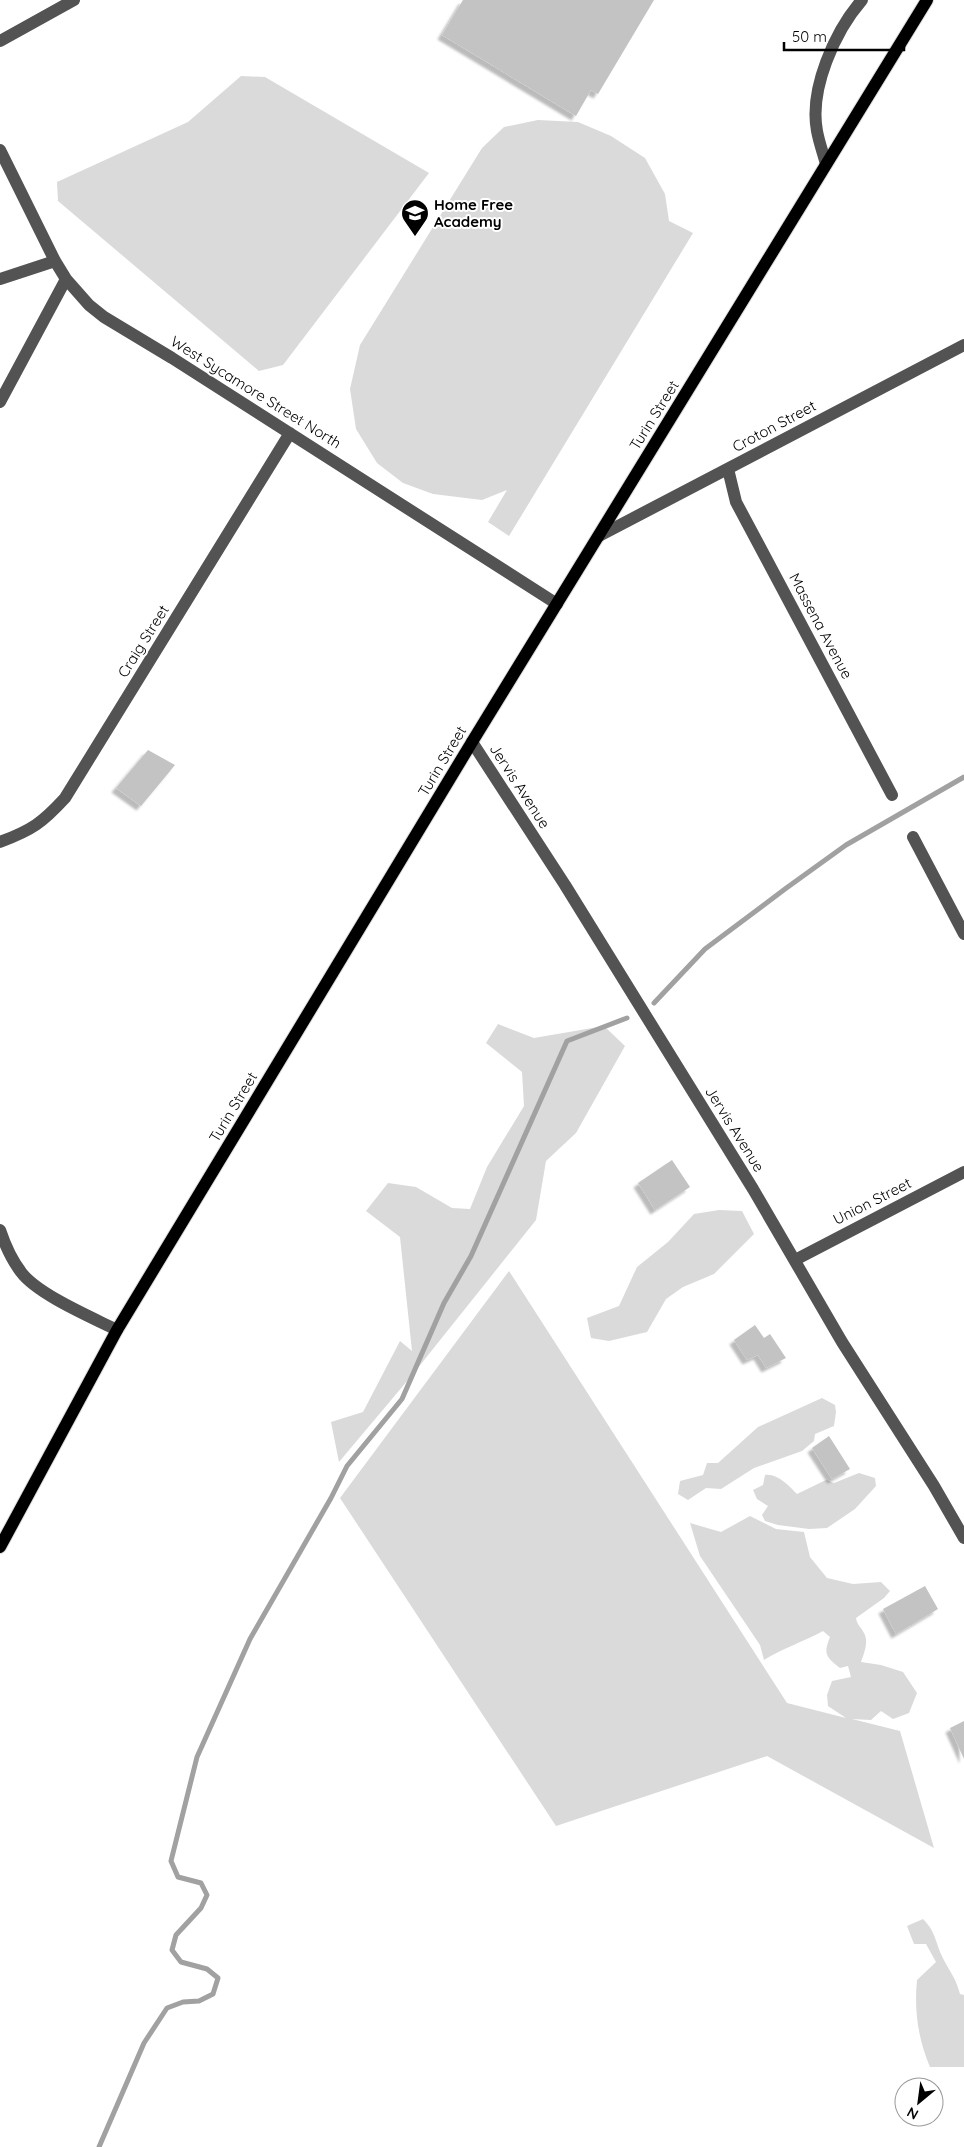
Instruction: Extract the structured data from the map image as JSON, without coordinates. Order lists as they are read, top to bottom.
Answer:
{
  "streets": {
    "main road": ["Turin Street"],
    "street": [
      "West Sycamore Street North",
      "Croton Street",
      "Massena Avenue",
      "Craig Street",
      "Jervis Avenue",
      "Union Street"
    ]
  },
  "crossings": [
    ["West Sycamore Street North", "Turin Street"],
    ["West Sycamore Street North", "Craig Street"],
    ["Turin Street", "Croton Street"],
    ["Turin Street", "Jervis Avenue"],
    ["Croton Street", "Massena Avenue"],
    ["Jervis Avenue", "Union Street"]
  ],
  "places": {
    "school or university": ["Home Free Academy"]
  },
  "scale_bar": "50 m",
  "north": "bottom left"
}
